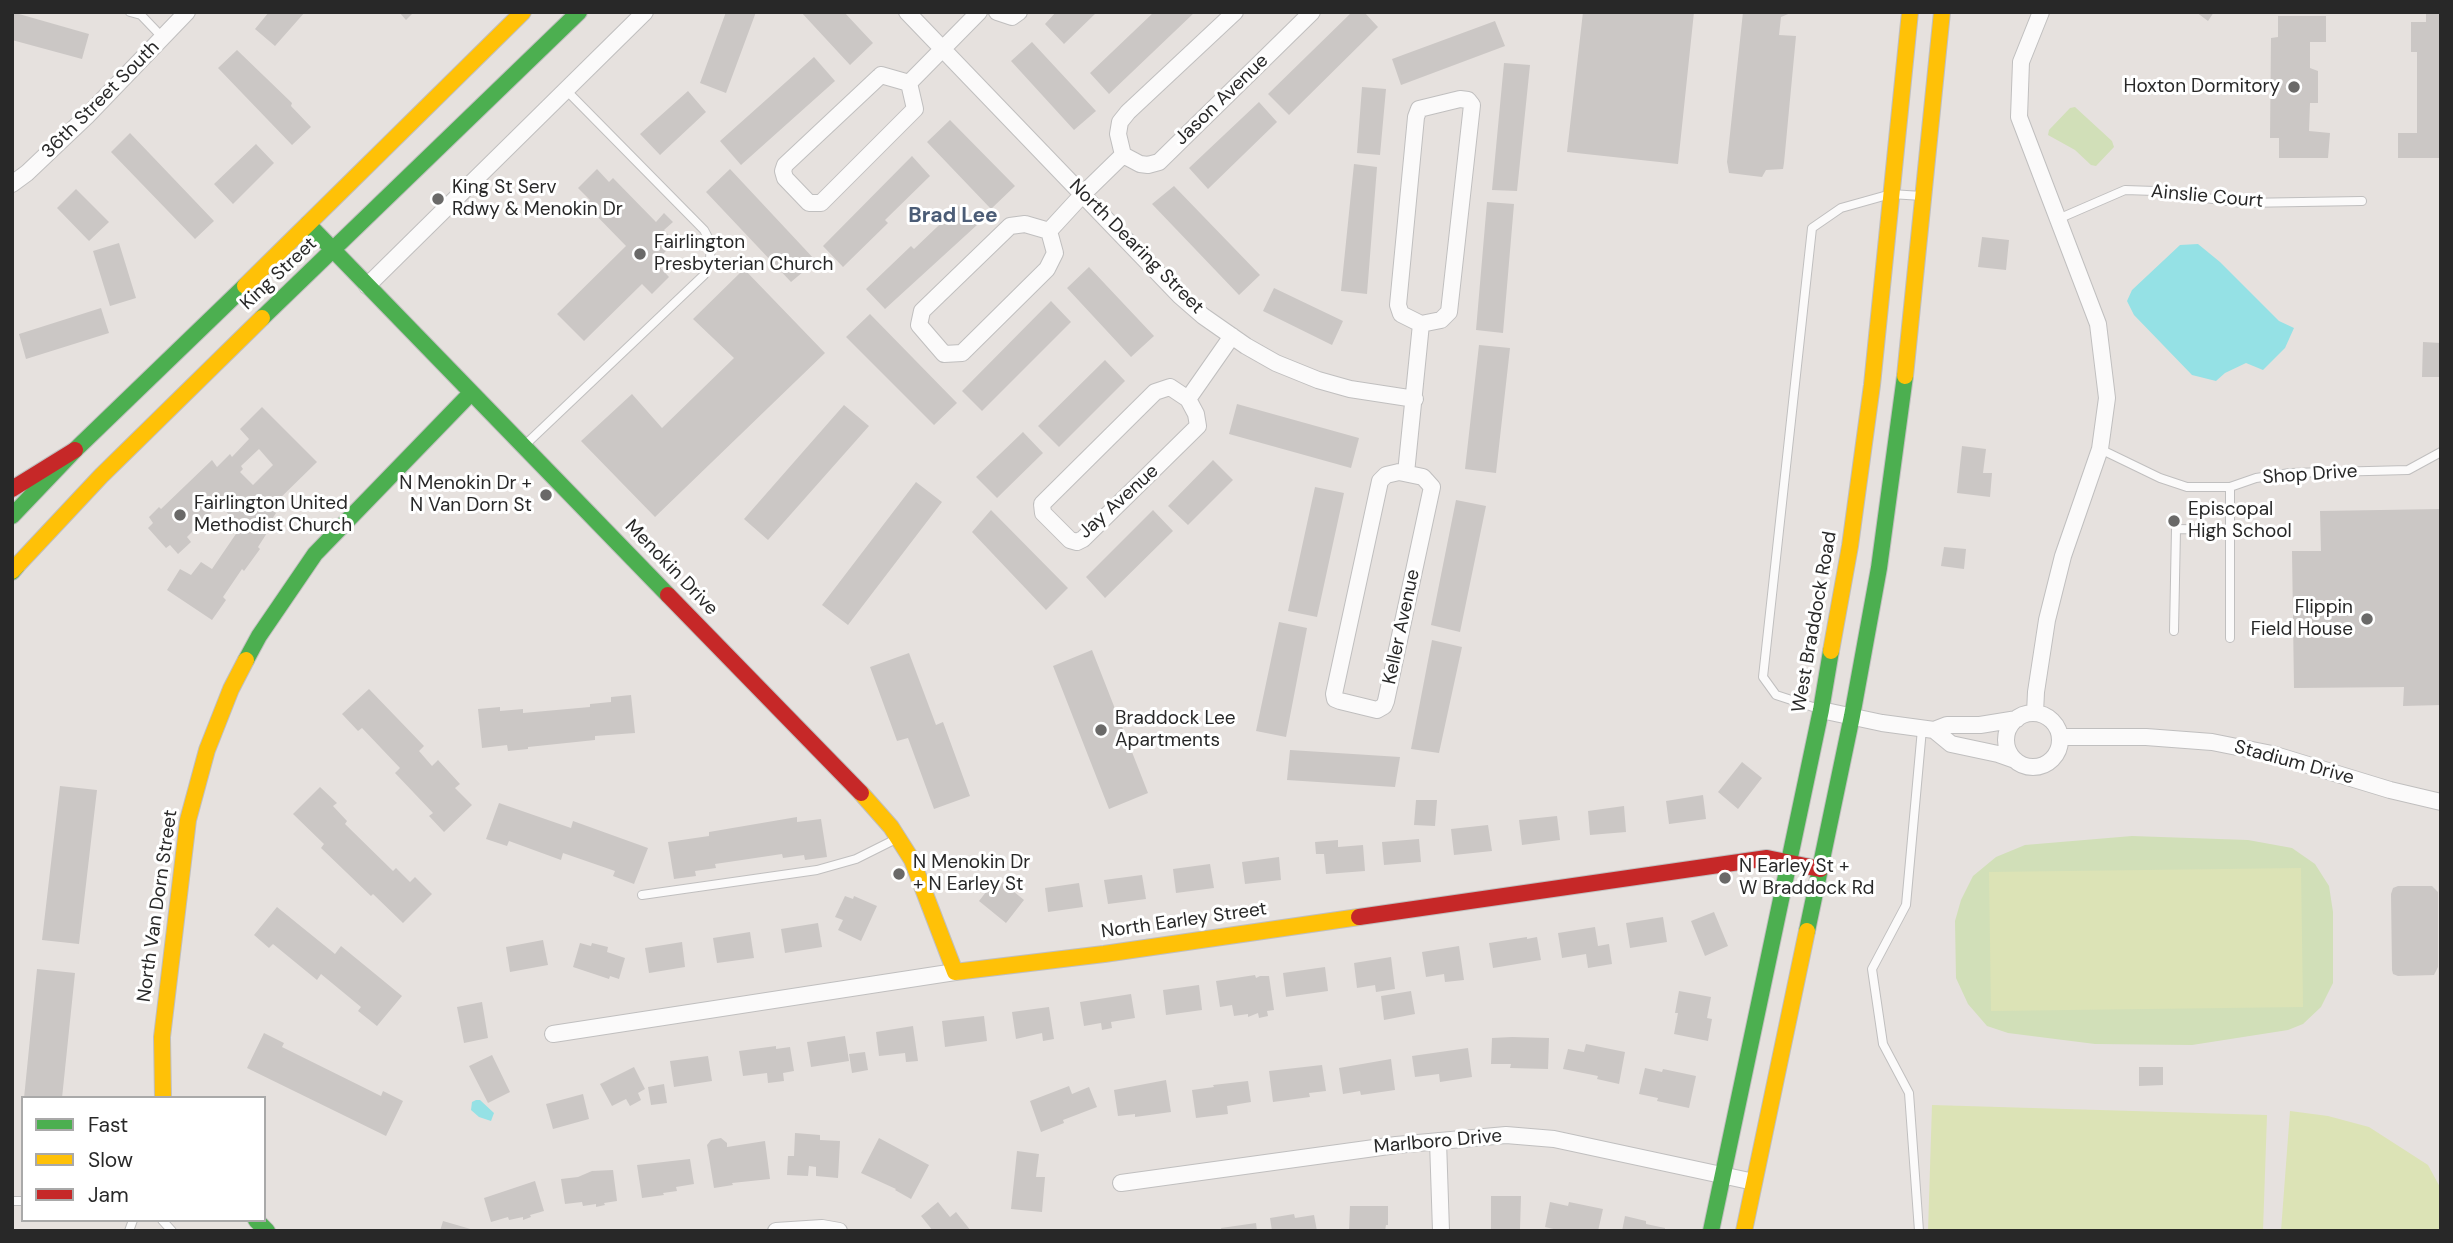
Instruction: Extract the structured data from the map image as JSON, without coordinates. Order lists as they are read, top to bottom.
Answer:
{
  "streets": {
    "main road": [
      "King Street",
      "Menokin Drive",
      "West Braddock Road",
      "North Van Dorn Street",
      "North Earley Street"
    ],
    "street": [
      "36th Street South",
      "Jason Avenue",
      "North Dearing Street",
      "Jay Avenue",
      "Keller Avenue",
      "Stadium Drive",
      "Marlboro Drive"
    ],
    "lane": ["Ainslie Court", "Shop Drive"]
  },
  "crossings": [
    ["King Street", "Menokin Drive"],
    ["Menokin Drive", "North Van Dorn Street"],
    ["Menokin Drive", "North Earley Street"],
    ["West Braddock Road", "North Earley Street"],
    ["West Braddock Road", "Marlboro Drive"]
  ],
  "districts": ["Brad Lee"],
  "places": [
    "Hoxton Dormitory",
    "King St Serv Rdwy & Menokin Dr",
    "Fairlington Presbyterian Church",
    "N Menokin Dr + N Van Dorn St",
    "Fairlington United Methodist Church",
    "Episcopal High School",
    "Flippin Field House",
    "Braddock Lee Apartments",
    "N Menokin Dr + N Earley St",
    "N Earley St + W Braddock Rd"
  ],
  "legend": ["Fast", "Slow", "Jam"]
}
